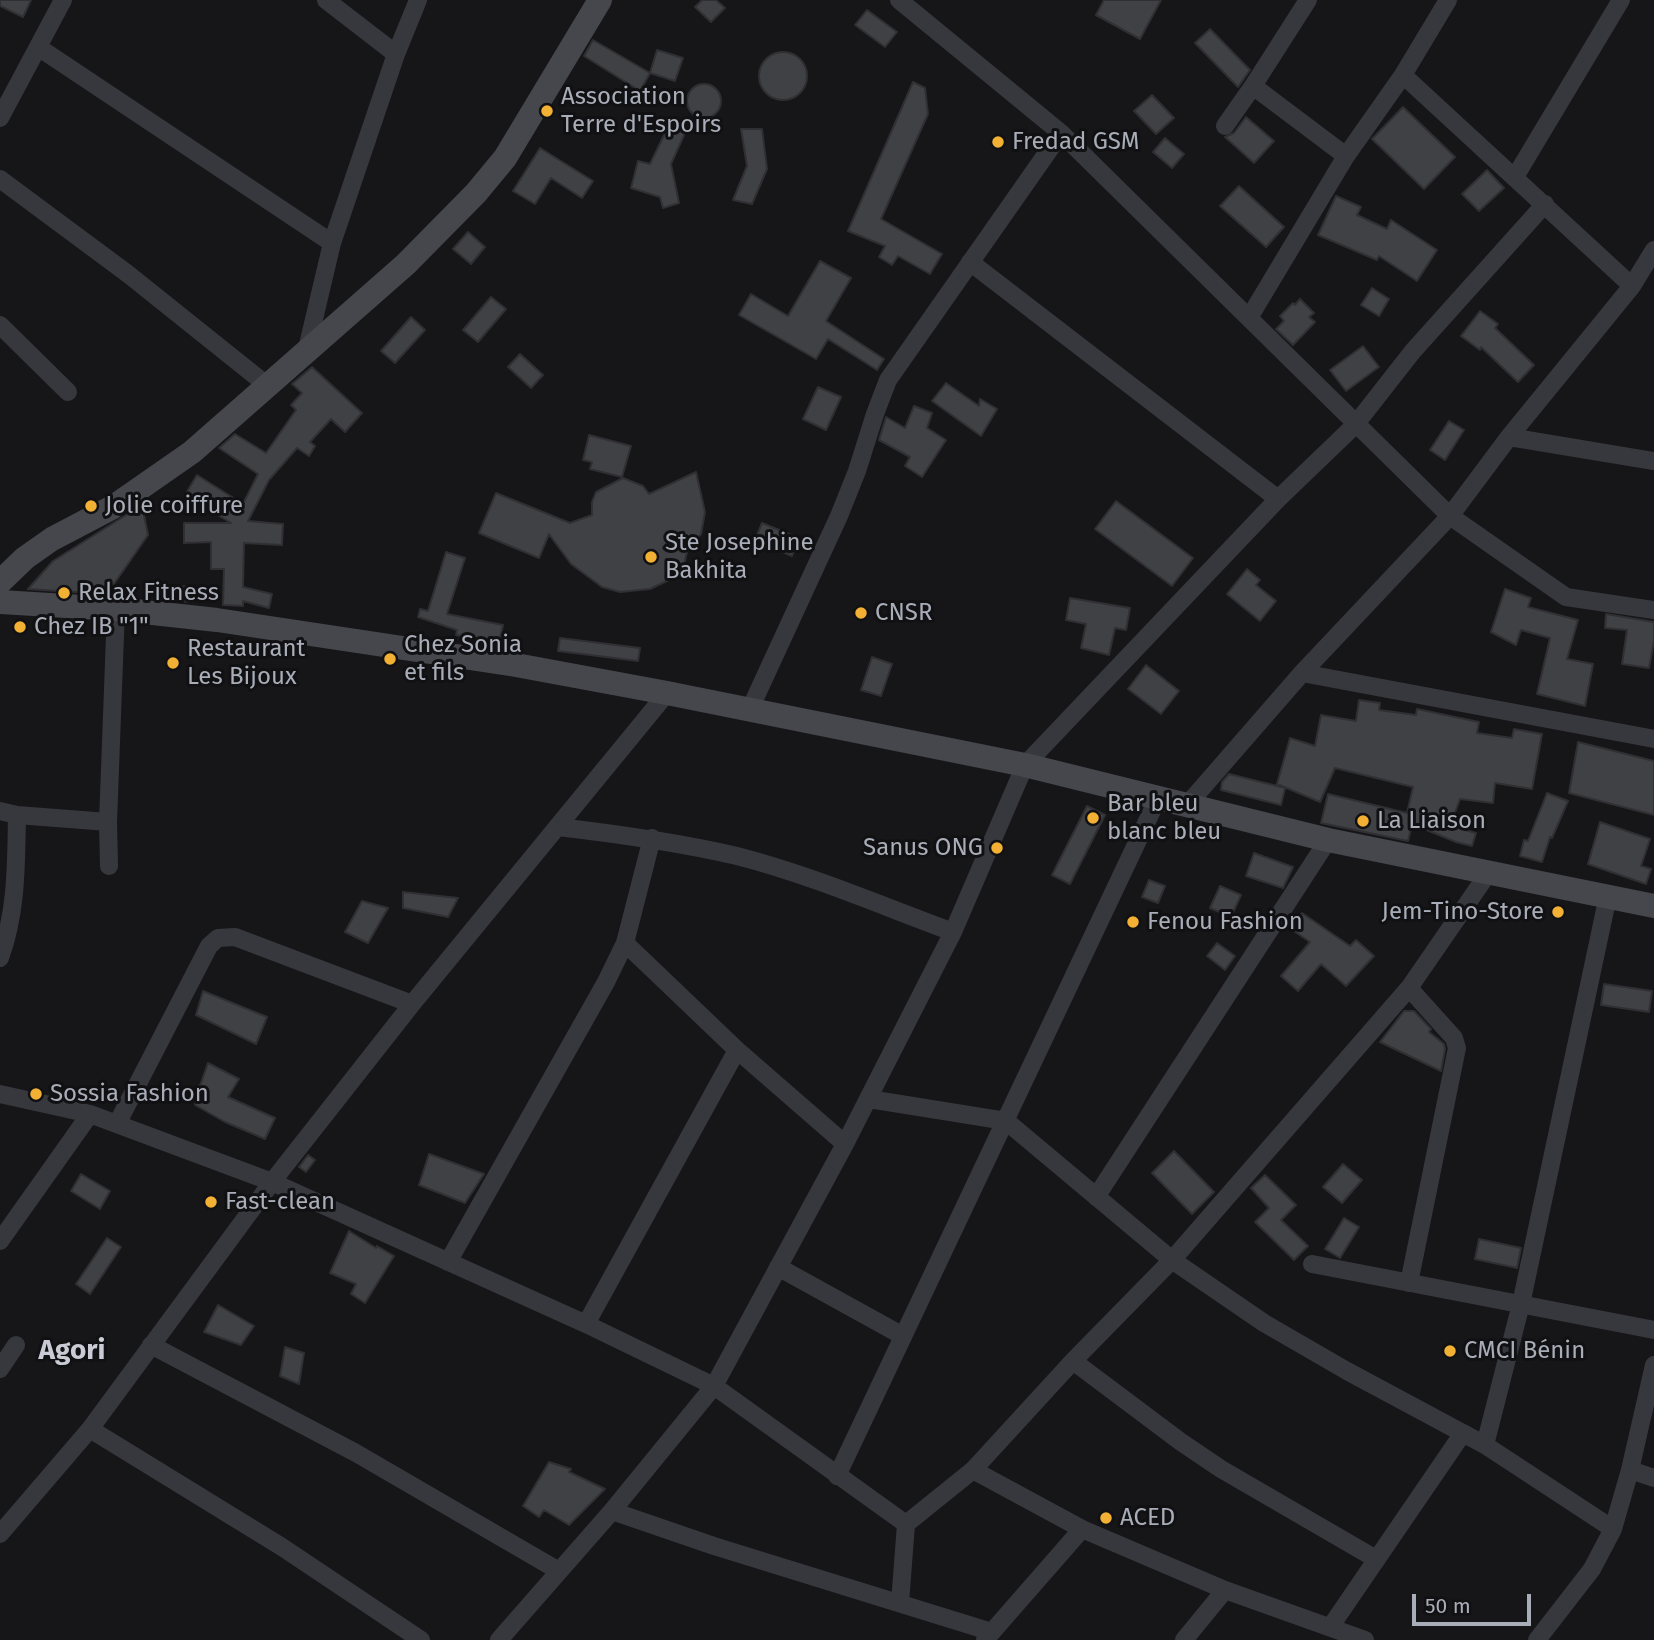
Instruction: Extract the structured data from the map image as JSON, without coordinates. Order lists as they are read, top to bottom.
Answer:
{
  "districts": ["Agori"],
  "places": [
    "Association Terre d'Espoirs",
    "Fredad GSM",
    "Jolie coiffure",
    "Ste Josephine Bakhita",
    "Relax Fitness",
    "CNSR",
    "Chez IB \"1\"",
    "Chez Sonia et fils",
    "Restaurant Les Bijoux",
    "Bar bleu blanc bleu",
    "La Liaison",
    "Sanus ONG",
    "Jem-Tino-Store",
    "Fenou Fashion",
    "Sossia Fashion",
    "Fast-clean",
    "CMCI Bénin",
    "ACED"
  ],
  "scale_bar": "50 m"
}
